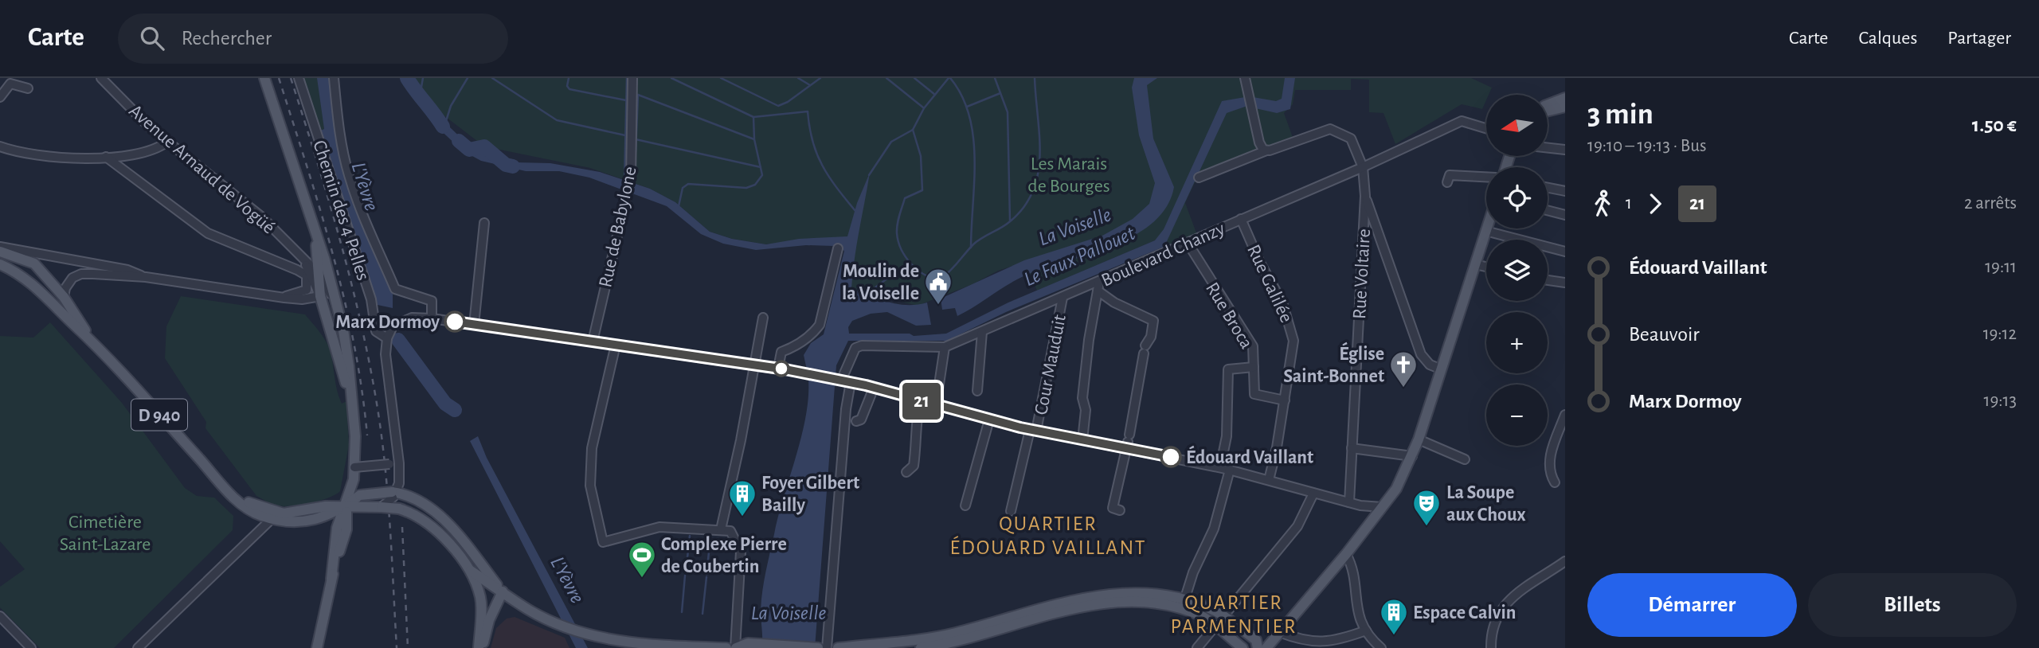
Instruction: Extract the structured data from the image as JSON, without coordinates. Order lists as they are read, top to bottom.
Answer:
{
  "streets": {
    "main road": ["D 940"],
    "street": [
      "Avenue Arnaud de Vogüé",
      "Chemin des 4 Pelles",
      "Rue de Babylone",
      "Boulevard Chanzy",
      "Rue Voltaire",
      "Rue Galilée",
      "Rue Broca",
      "Cour Mauduit"
    ]
  },
  "crossings": [
    ["Boulevard Chanzy", "Rue Voltaire"],
    ["Boulevard Chanzy", "Rue Galilée"],
    ["Boulevard Chanzy", "Rue Broca"],
    ["Boulevard Chanzy", "Cour Mauduit"],
    ["Rue Galilée", "Rue Broca"]
  ],
  "districts": ["QUARTIER ÉDOUARD VAILLANT", "QUARTIER PARMENTIER"],
  "water": ["L'Yèvre", "La Voiselle", "Le Faux Pallouet"],
  "parks": ["Les Marais de Bourges", "Cimetière Saint-Lazare"],
  "places": {
    "public building": ["Moulin de la Voiselle"],
    "other": ["Marx Dormoy", "Édouard Vaillant"],
    "church": ["Église Saint-Bonnet"],
    "building": ["Foyer Gilbert Bailly", "Espace Calvin"],
    "theatre": ["La Soupe aux Choux"],
    "sports": ["Complexe Pierre de Coubertin"]
  },
  "lines": ["bus line 21"],
  "north": "left",
  "page": {
    "header": "Carte",
    "search": "Rechercher",
    "nav": ["Carte", "Calques", "Partager"],
    "on_map": "21",
    "heading": ["3 min", "19:10 – 19:13 · Bus", "1.50 €"],
    "map_buttons": ["+", "−"],
    "legs": ["1", "21", "2 arrêts"],
    "list": [
      {
        "name": "Édouard Vaillant",
        "value": "19:11"
      },
      {
        "name": "Beauvoir",
        "value": "19:12"
      },
      {
        "name": "Marx Dormoy",
        "value": "19:13"
      }
    ],
    "buttons": ["Démarrer", "Billets"]
  }
}
